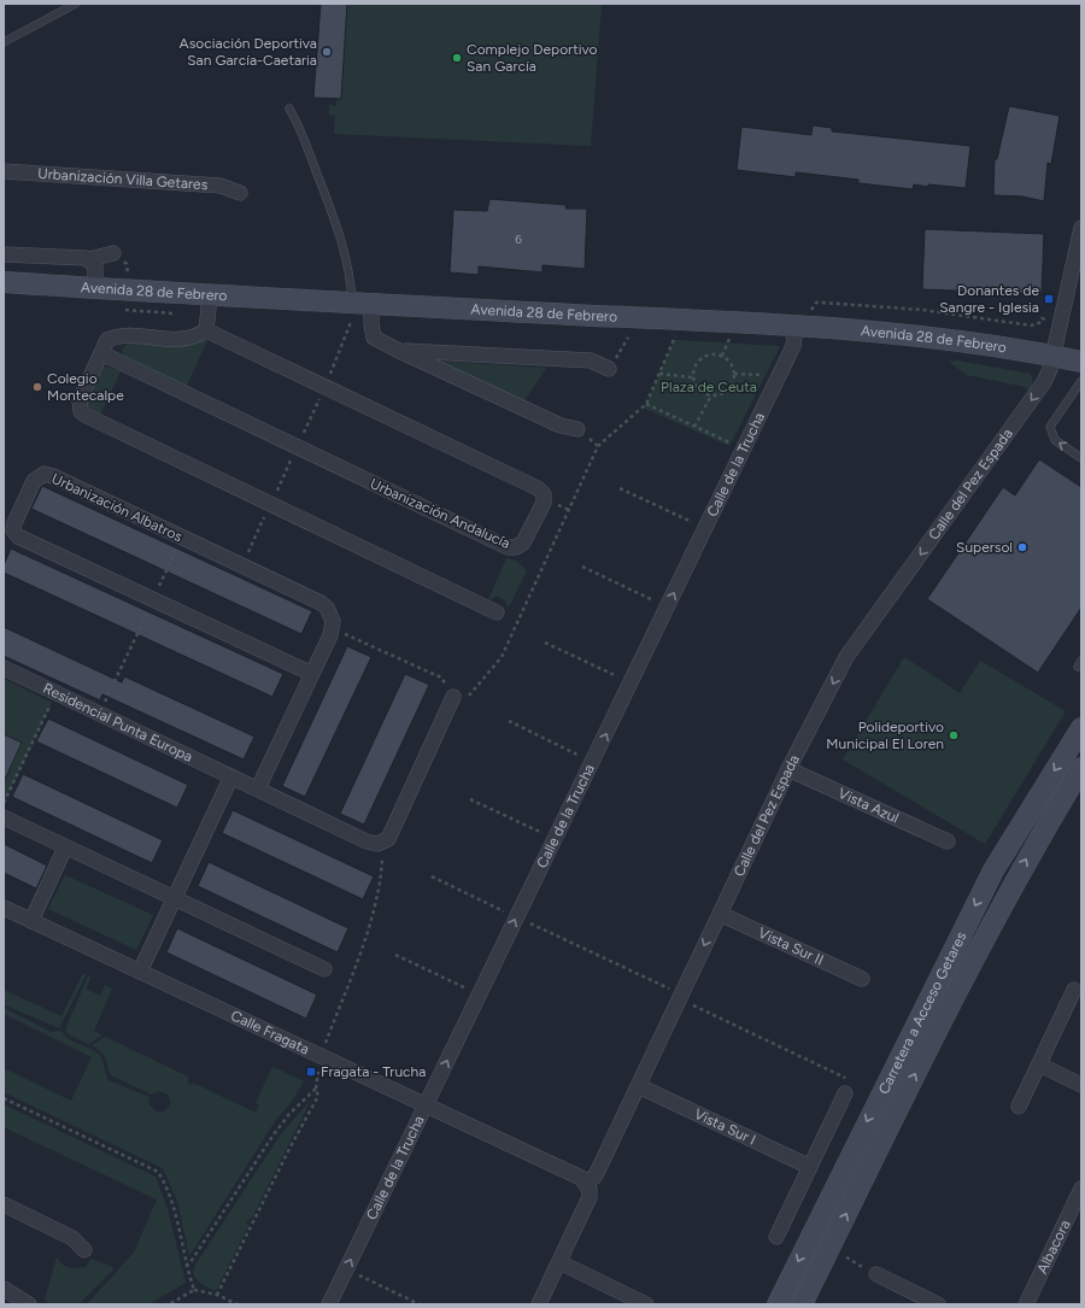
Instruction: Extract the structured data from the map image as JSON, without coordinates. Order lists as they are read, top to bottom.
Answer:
{
  "streets": {
    "street": [
      "Urbanización Villa Getares",
      "Avenida 28 de Febrero",
      "Calle de la Trucha",
      "Calle del Pez Espada",
      "Urbanización Albatros",
      "Urbanización Andalucía",
      "Residencial Punta Europa",
      "Vista Azul",
      "Vista Sur II",
      "Carretera a Acceso Getares",
      "Calle Fragata",
      "Vista Sur I",
      "Albacora"
    ]
  },
  "crossings": [
    ["Avenida 28 de Febrero", "Calle de la Trucha"],
    ["Avenida 28 de Febrero", "Calle del Pez Espada"],
    ["Calle de la Trucha", "Calle Fragata"],
    ["Calle del Pez Espada", "Vista Azul"],
    ["Calle del Pez Espada", "Vista Sur II"],
    ["Calle del Pez Espada", "Calle Fragata"],
    ["Calle del Pez Espada", "Vista Sur I"],
    ["Urbanización Albatros", "Residencial Punta Europa"]
  ],
  "one_way": ["Calle de la Trucha", "Calle del Pez Espada"],
  "parks": ["Plaza de Ceuta"],
  "places": {
    "other": [
      "Asociación Deportiva San García-Caetaria",
      "Complejo Deportivo San García",
      "Colegio Montecalpe",
      "Supersol",
      "Polideportivo Municipal El Loren"
    ],
    "transit": ["Donantes de Sangre - Iglesia", "Fragata - Trucha"]
  },
  "house_numbers": ["6"]
}
